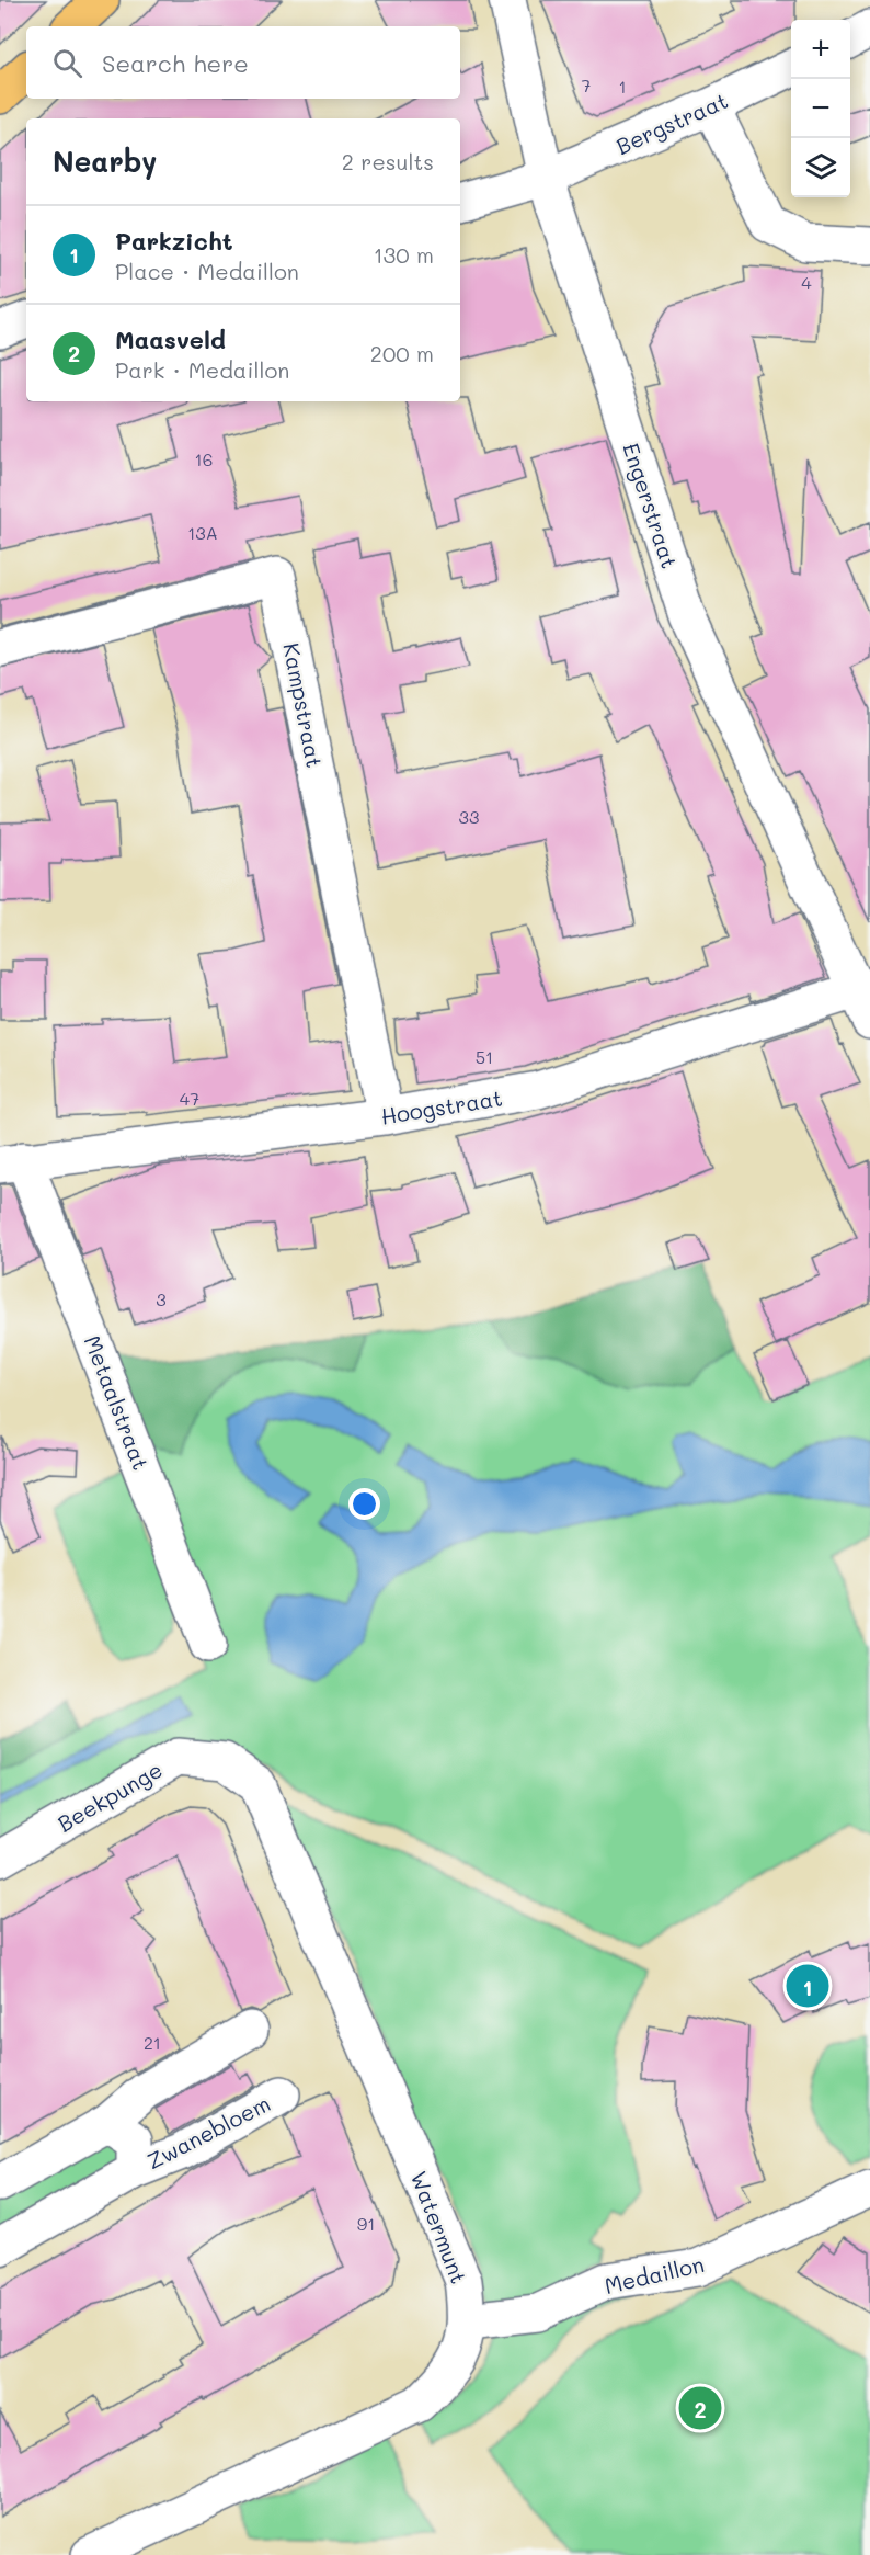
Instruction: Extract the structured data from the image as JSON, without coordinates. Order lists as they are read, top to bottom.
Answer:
{
  "streets": {
    "street": [
      "Bergstraat",
      "Engerstraat",
      "Kampstraat",
      "Hoogstraat",
      "Metaalstraat",
      "Beekpunge",
      "Zwanebloem",
      "Watermunt",
      "Medaillon"
    ]
  },
  "crossings": [
    ["Bergstraat", "Engerstraat"],
    ["Engerstraat", "Hoogstraat"],
    ["Kampstraat", "Hoogstraat"],
    ["Hoogstraat", "Metaalstraat"],
    ["Beekpunge", "Watermunt"],
    ["Watermunt", "Medaillon"]
  ],
  "house_numbers": [
    "7",
    "1",
    "4",
    "16",
    "13A",
    "33",
    "51",
    "47",
    "3",
    "21",
    "91"
  ],
  "page": {
    "map_buttons": ["+", "−"],
    "search": "Search here",
    "heading": ["Nearby", "2 results"],
    "list": [
      {
        "mark": "1",
        "name": "Parkzicht",
        "note": "Place · Medaillon",
        "value": "130 m"
      },
      {
        "mark": "2",
        "name": "Maasveld",
        "note": "Park · Medaillon",
        "value": "200 m"
      }
    ],
    "pins": ["1", "2"]
  }
}
